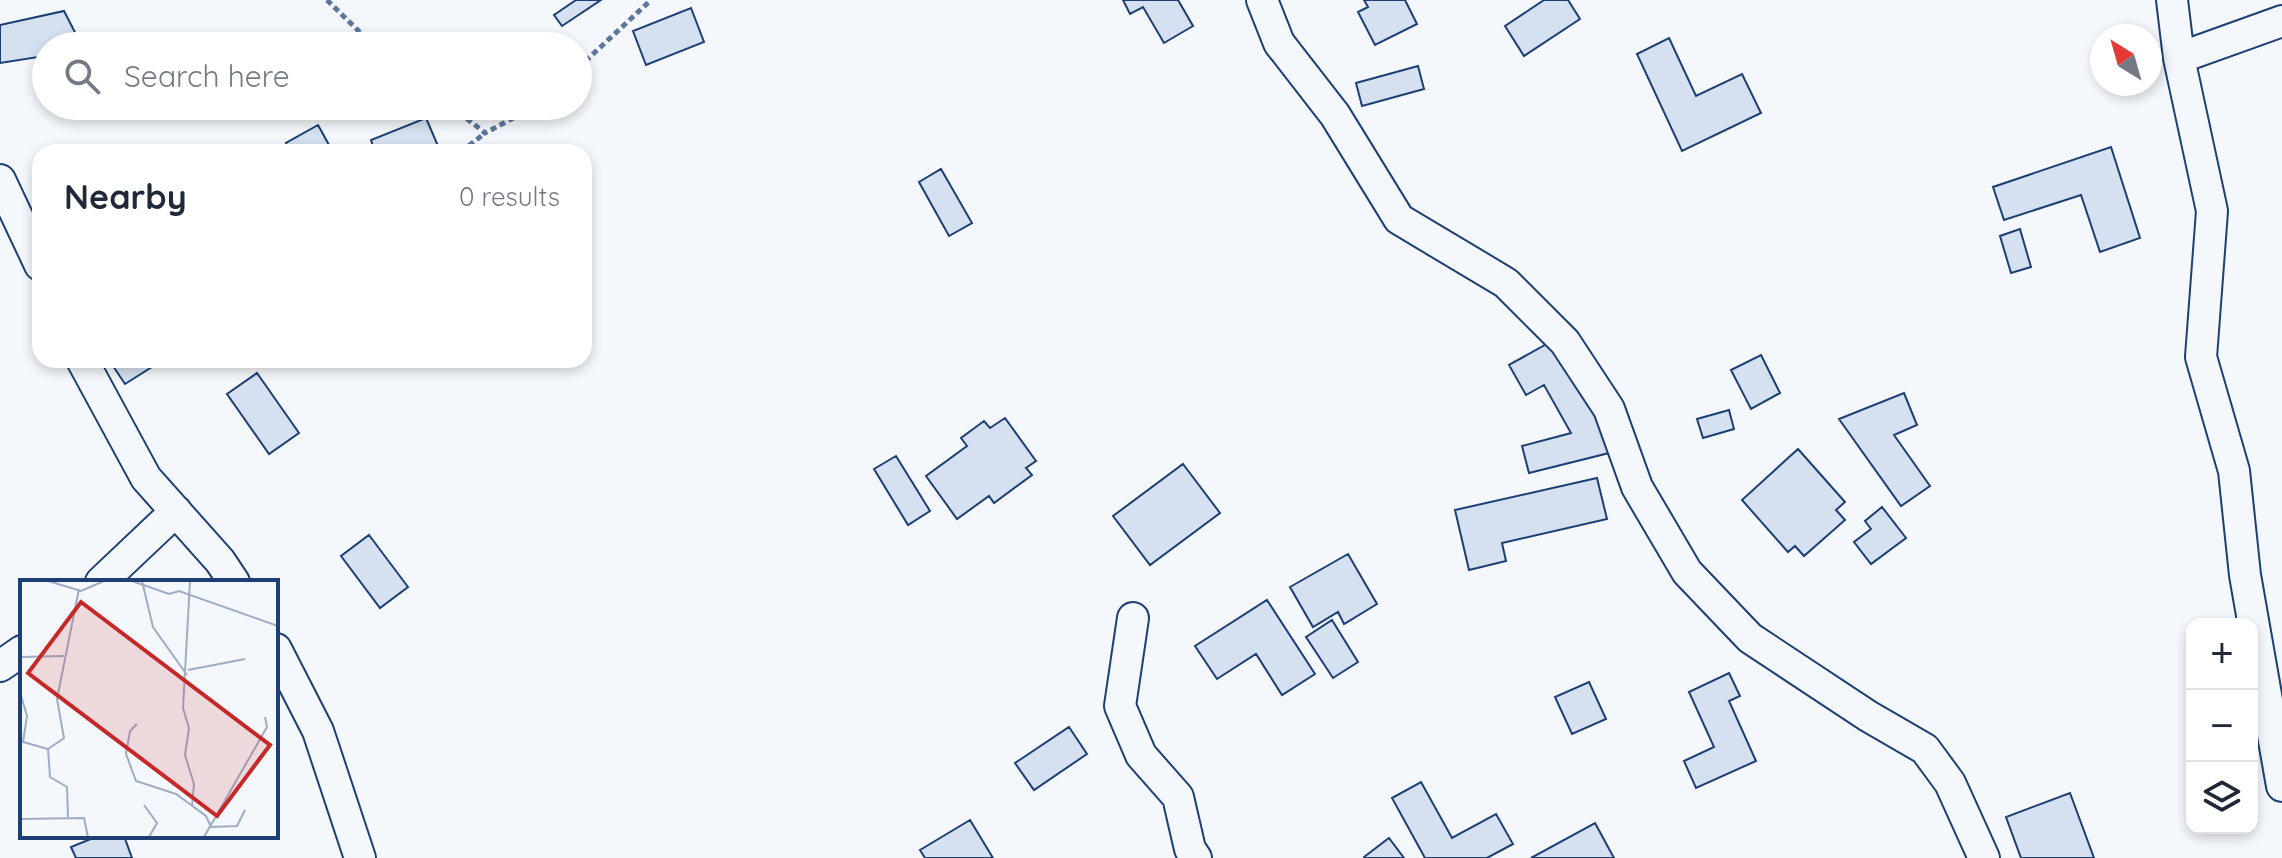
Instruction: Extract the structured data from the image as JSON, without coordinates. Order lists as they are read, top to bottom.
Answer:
{
  "north": "top left",
  "page": {
    "search": "Search here",
    "heading": ["Nearby", "0 results"],
    "map_buttons": ["+", "−"]
  }
}
